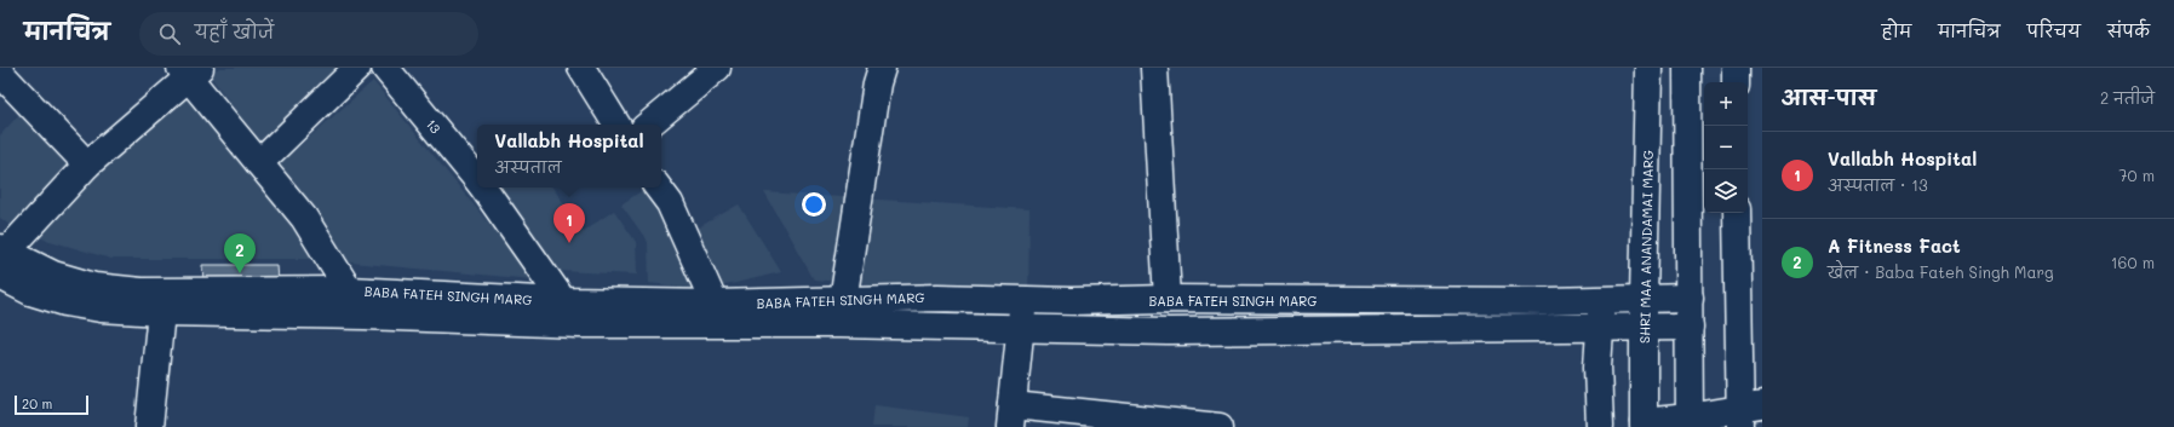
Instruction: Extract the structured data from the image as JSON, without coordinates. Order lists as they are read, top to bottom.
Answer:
{
  "streets": {
    "street": ["13", "SHRI MAA ANANDAMAI MARG", "BABA FATEH SINGH MARG"]
  },
  "crossings": [
    ["13", "BABA FATEH SINGH MARG"],
    ["SHRI MAA ANANDAMAI MARG", "BABA FATEH SINGH MARG"]
  ],
  "scale_bar": "20 m",
  "page": {
    "header": "मानचित्र",
    "search": "यहाँ खोजें",
    "nav": [
      "होम",
      "मानचित्र",
      "परिचय",
      "संपर्क"
    ],
    "heading": ["आस-पास", "2 नतीजे"],
    "map_buttons": ["+", "−"],
    "popup": ["Vallabh Hospital", "अस्पताल"],
    "list": [
      {
        "mark": "1",
        "name": "Vallabh Hospital",
        "note": "अस्पताल · 13",
        "value": "70 m"
      },
      {
        "mark": "2",
        "name": "A Fitness Fact",
        "note": "खेल · Baba Fateh Singh Marg",
        "value": "160 m"
      }
    ],
    "pins": ["1", "2"],
    "scale": "20 m"
  }
}
